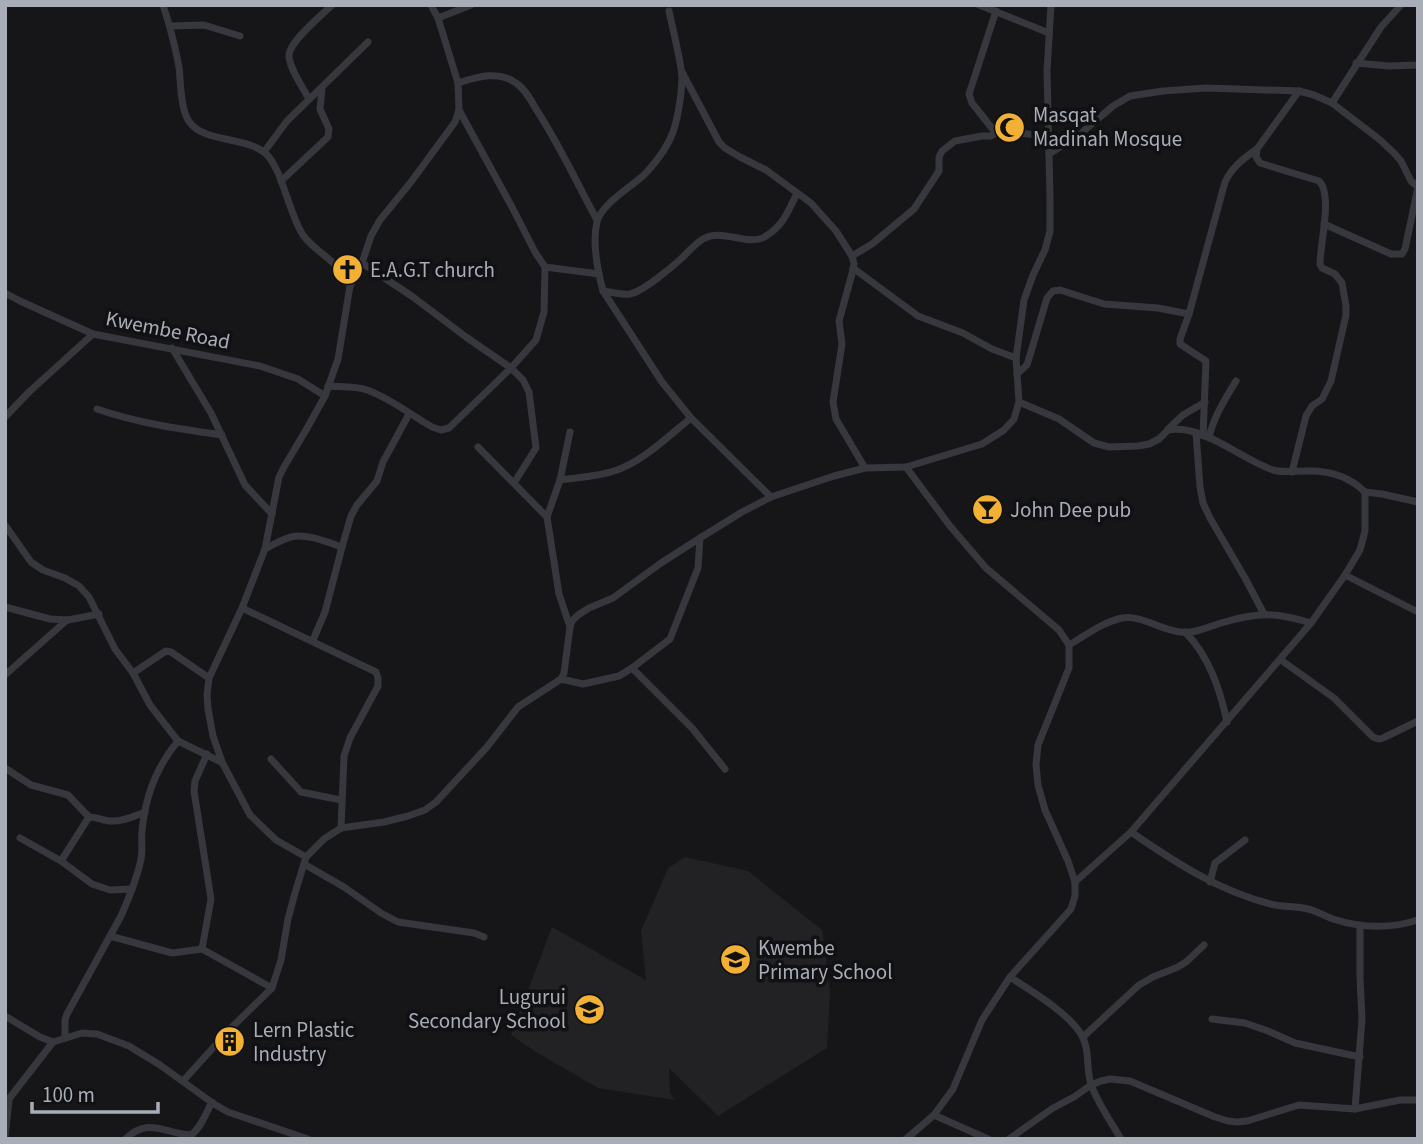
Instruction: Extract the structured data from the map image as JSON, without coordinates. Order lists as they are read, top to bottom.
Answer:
{
  "streets": {
    "street": ["Kwembe Road"]
  },
  "places": {
    "mosque": ["Masqat Madinah Mosque"],
    "church": ["E.A.G.T church"],
    "bar": ["John Dee pub"],
    "school or university": ["Kwembe Primary School", "Lugurui Secondary School"],
    "building": ["Lern Plastic Industry"]
  },
  "scale_bar": "100 m"
}
